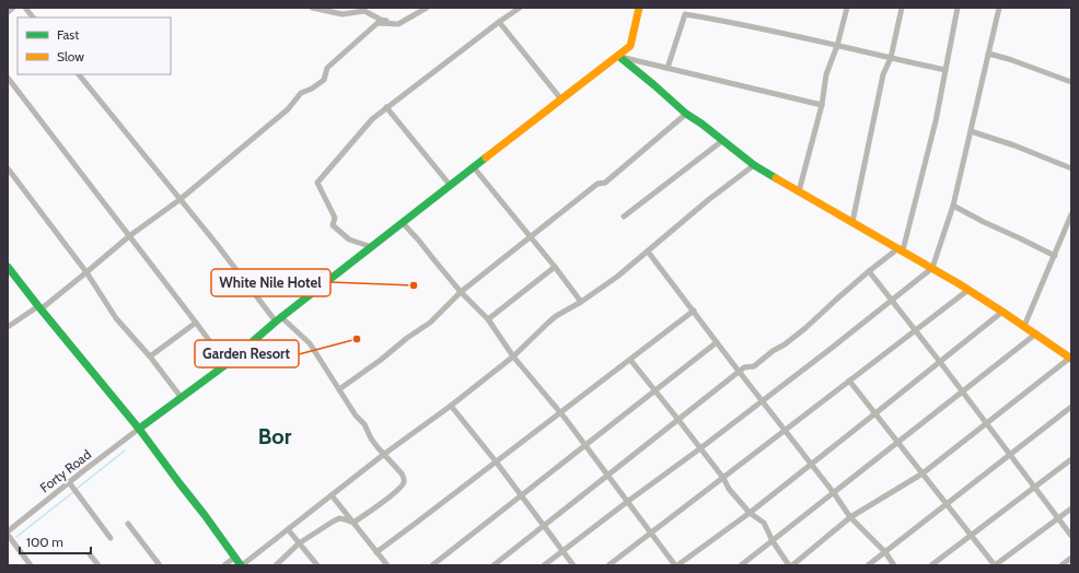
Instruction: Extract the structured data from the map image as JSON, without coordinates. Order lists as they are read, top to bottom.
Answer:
{
  "streets": {
    "street": ["Forty Road"]
  },
  "districts": ["Bor"],
  "places": ["White Nile Hotel", "Garden Resort"],
  "legend": ["Fast", "Slow"],
  "scale_bar": "100 m"
}
